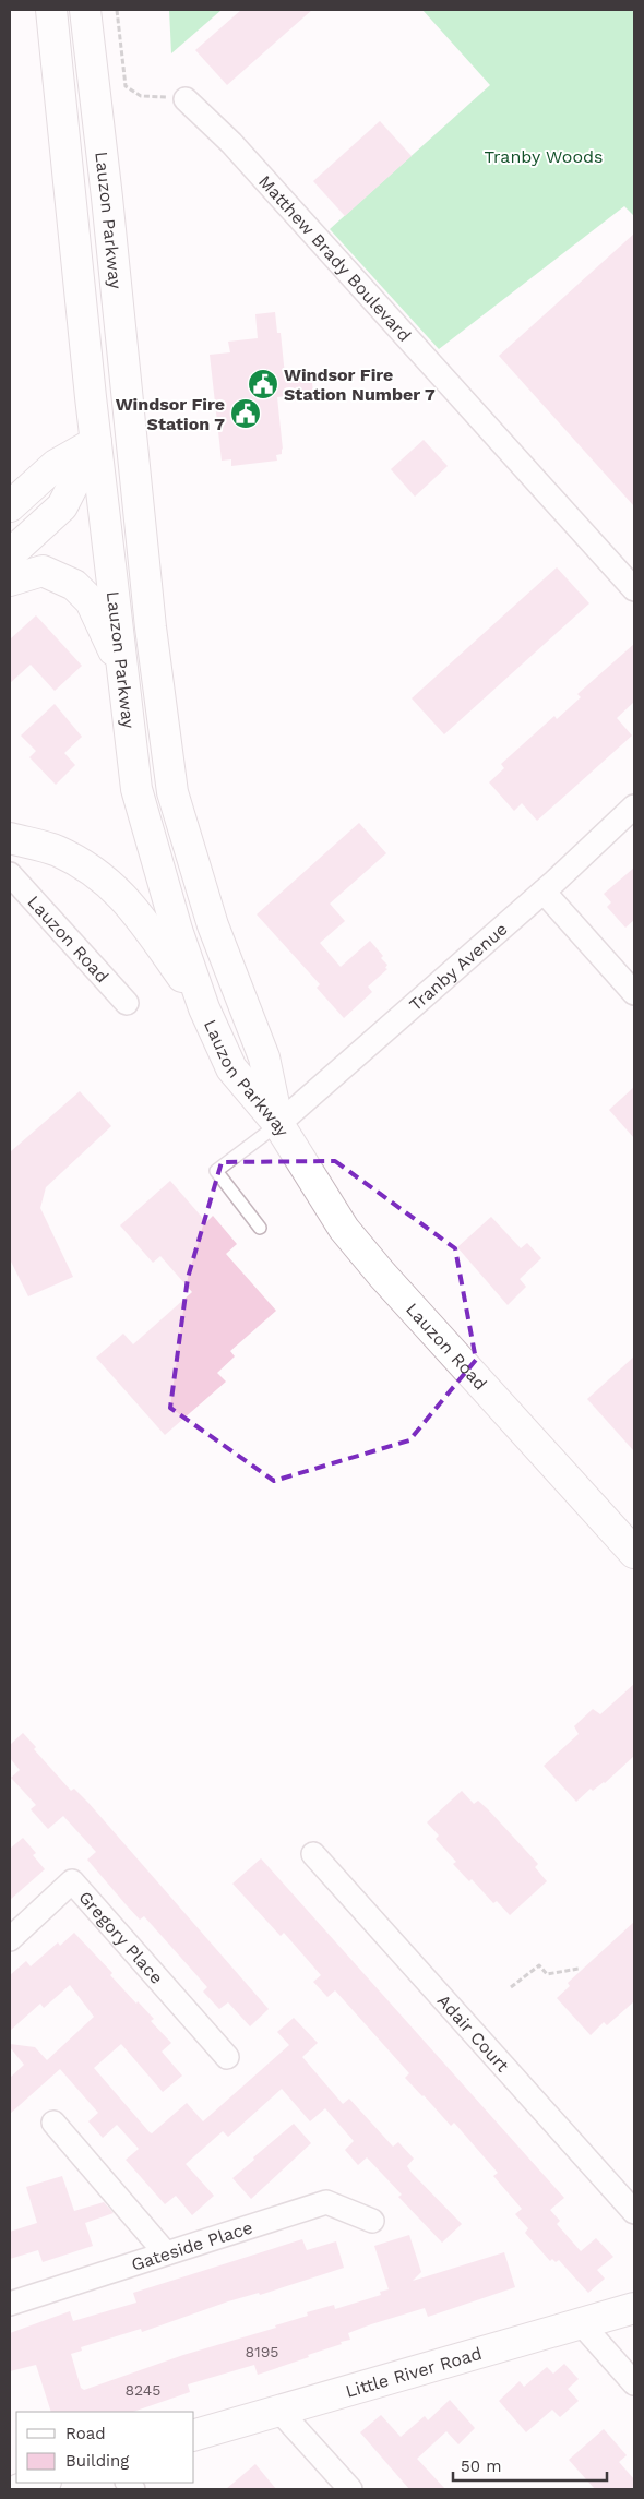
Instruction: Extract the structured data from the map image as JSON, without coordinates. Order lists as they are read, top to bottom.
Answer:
{
  "streets": {
    "main road": ["Lauzon Parkway", "Lauzon Road", "Little River Road"],
    "street": [
      "Matthew Brady Boulevard",
      "Tranby Avenue",
      "Gregory Place",
      "Adair Court",
      "Gateside Place"
    ]
  },
  "crossings": [
    ["Lauzon Parkway", "Lauzon Road"],
    ["Lauzon Parkway", "Tranby Avenue"],
    ["Lauzon Road", "Tranby Avenue"]
  ],
  "parks": ["Tranby Woods"],
  "places": {
    "public building": ["Windsor Fire Station Number 7", "Windsor Fire Station 7"]
  },
  "house_numbers": ["8195", "8245"],
  "legend": ["Road", "Building"],
  "scale_bar": "50 m"
}
